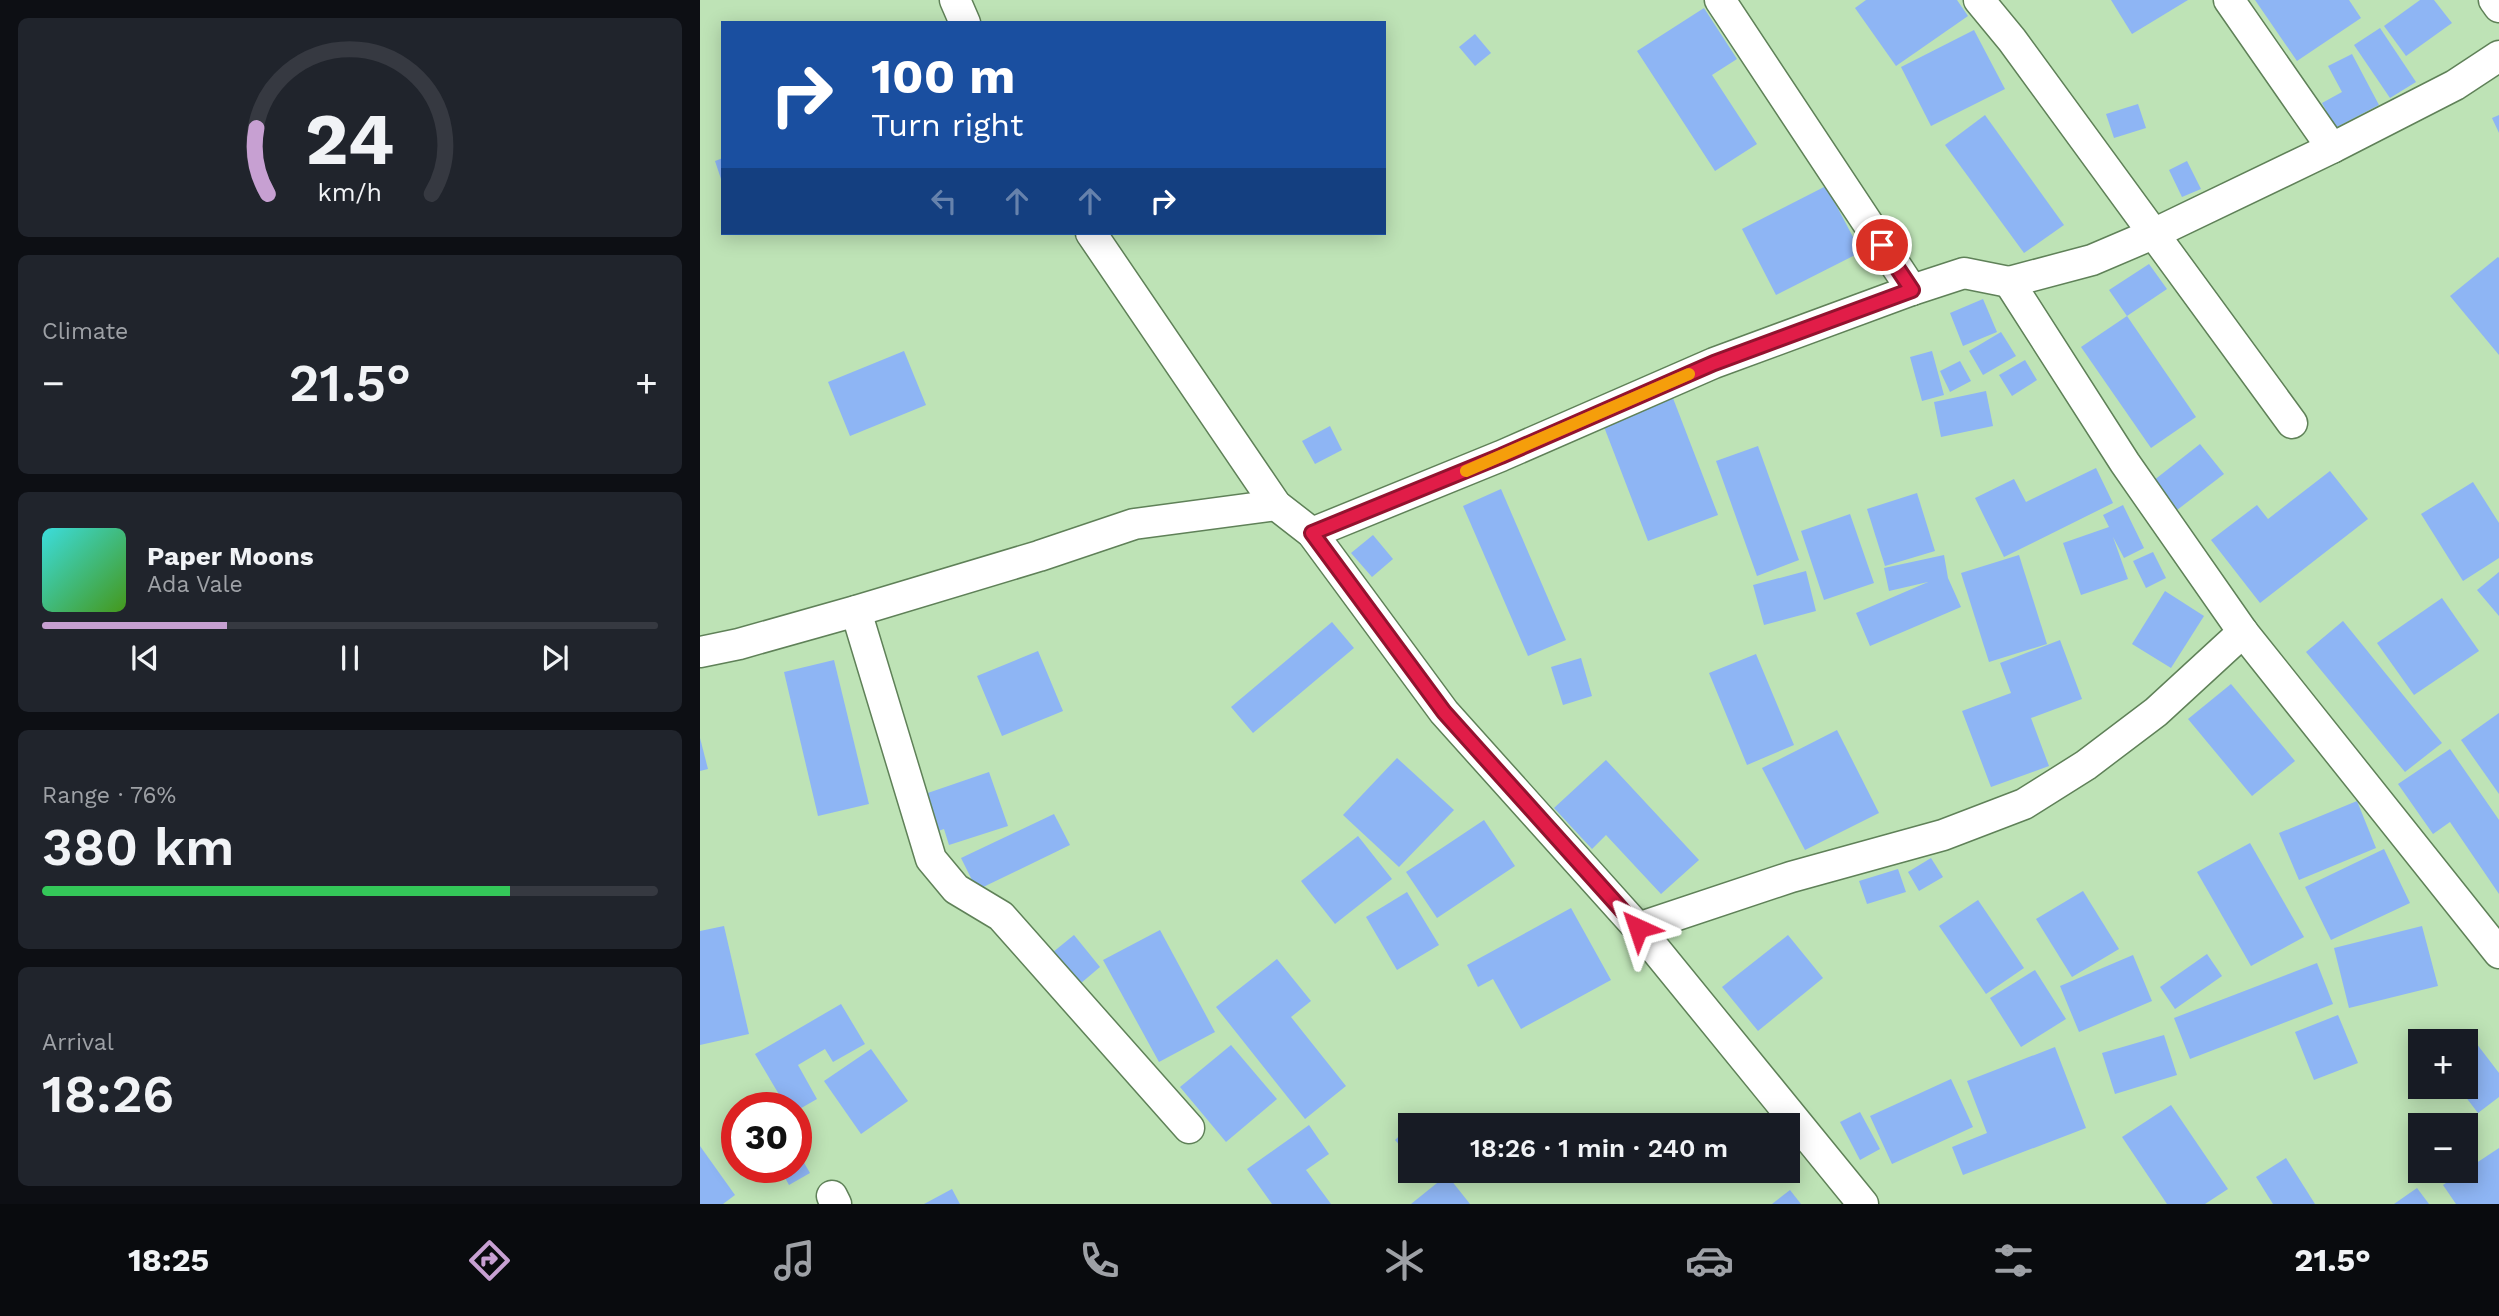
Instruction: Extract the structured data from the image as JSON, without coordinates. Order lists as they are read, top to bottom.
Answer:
{
  "page": {
    "turn": ["100 m", "Turn right"],
    "tile": [
      "Climate",
      ["Range · 76%", "380 km"],
      ["Arrival", "18:26"]
    ],
    "heat": ["−", "21.5°", "+"],
    "song": ["Paper Moons", "Ada Vale"],
    "map_buttons": ["+", "−"],
    "limit": "30",
    "trip": "18:26 · 1 min · 240 m",
    "tabs": ["18:25", "21.5°"],
    "gauge": ["24", "km/h"]
  }
}
